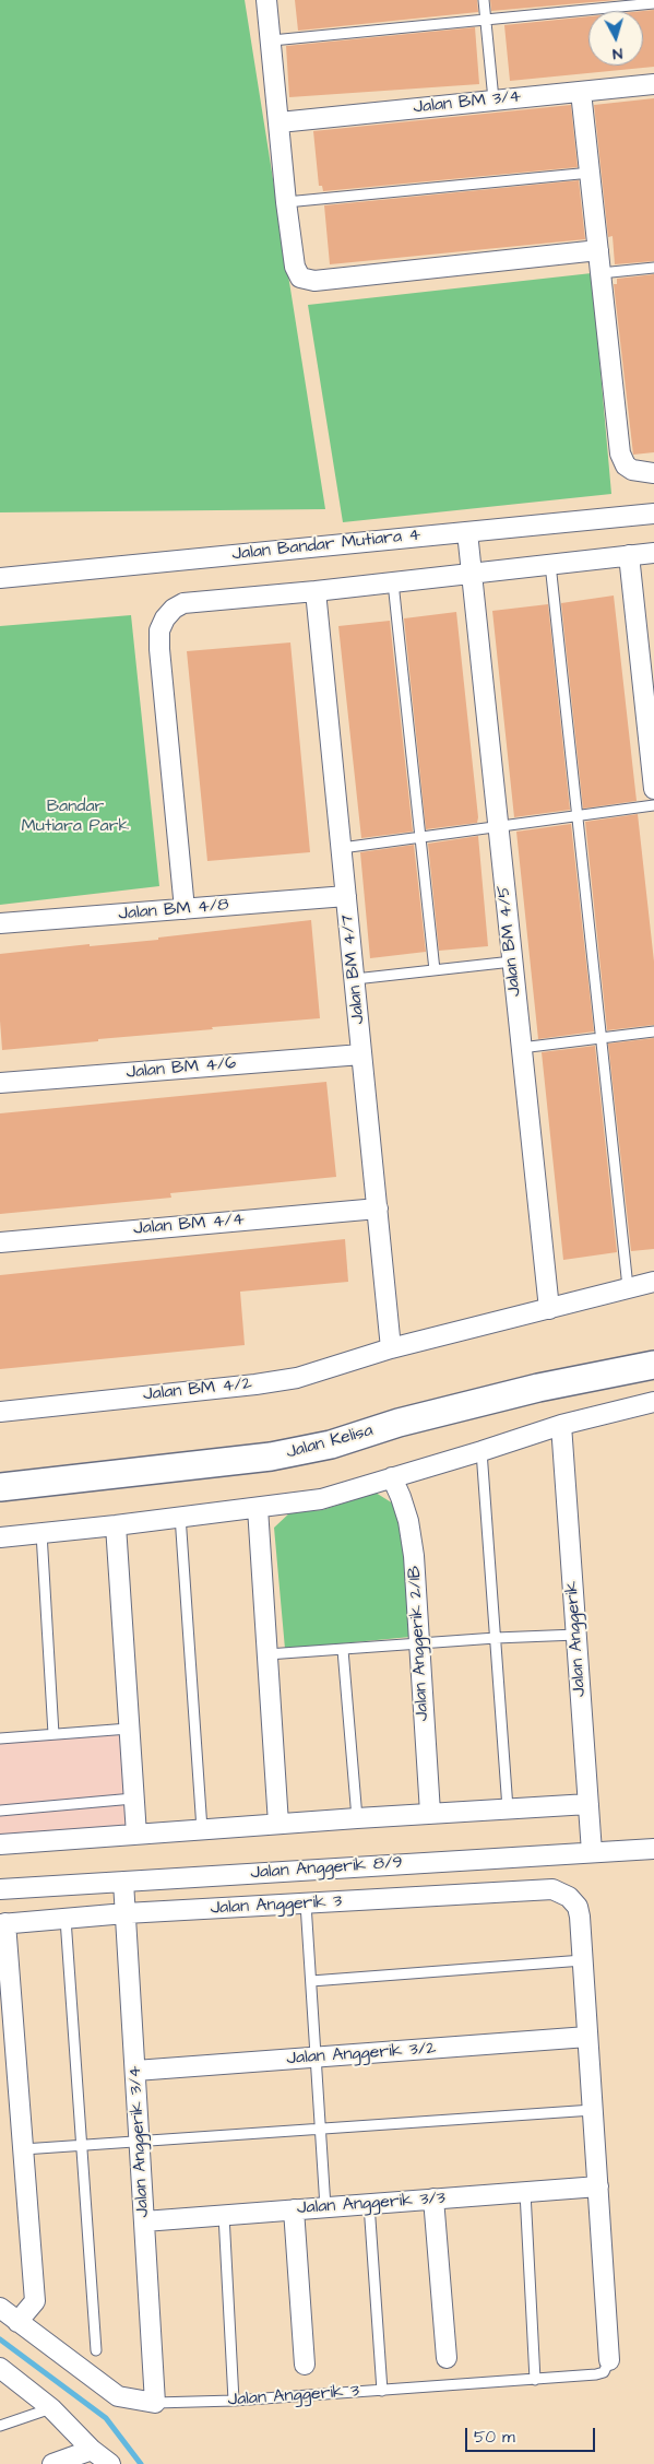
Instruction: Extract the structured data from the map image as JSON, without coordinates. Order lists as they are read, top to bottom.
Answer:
{
  "streets": {
    "main road": ["Jalan Kelisa"],
    "street": [
      "Jalan BM 3/4",
      "Jalan Bandar Mutiara 4",
      "Jalan BM 4/8",
      "Jalan BM 4/5",
      "Jalan BM 4/7",
      "Jalan BM 4/6",
      "Jalan BM 4/4",
      "Jalan BM 4/2",
      "Jalan Anggerik",
      "Jalan Anggerik 2/1B",
      "Jalan Anggerik 8/9",
      "Jalan Anggerik 3",
      "Jalan Anggerik 3/2",
      "Jalan Anggerik 3/4",
      "Jalan Anggerik 3/3"
    ]
  },
  "crossings": [
    ["Jalan Bandar Mutiara 4", "Jalan BM 4/5"],
    ["Jalan BM 4/8", "Jalan BM 4/7"],
    ["Jalan BM 4/5", "Jalan BM 4/2"],
    ["Jalan BM 4/7", "Jalan BM 4/6"],
    ["Jalan BM 4/7", "Jalan BM 4/4"],
    ["Jalan BM 4/7", "Jalan BM 4/2"],
    ["Jalan Anggerik", "Jalan Anggerik 8/9"],
    ["Jalan Anggerik 8/9", "Jalan Anggerik 3/4"],
    ["Jalan Anggerik 3", "Jalan Anggerik 3/4"],
    ["Jalan Anggerik 3/2", "Jalan Anggerik 3/4"],
    ["Jalan Anggerik 3/4", "Jalan Anggerik 3/3"]
  ],
  "parks": ["Bandar Mutiara Park"],
  "scale_bar": "50 m",
  "north": "bottom"
}
